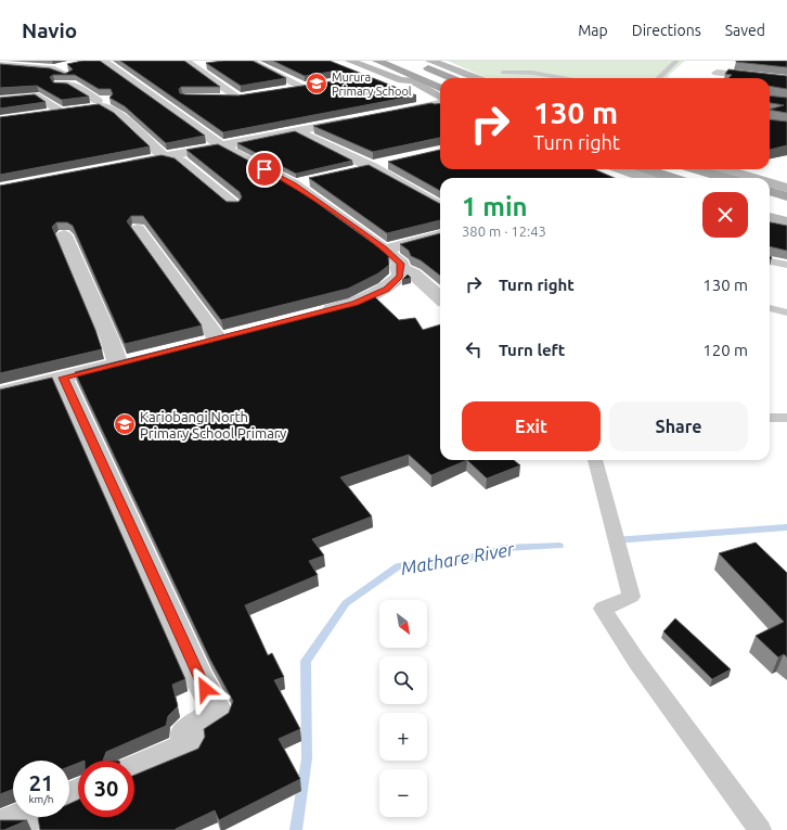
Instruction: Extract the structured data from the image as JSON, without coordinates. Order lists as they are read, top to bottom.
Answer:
{
  "water": ["Mathare River"],
  "places": {
    "school or university": ["Murura Primary School", "Kariobangi North Primary School Primary"]
  },
  "north": "bottom right",
  "page": {
    "header": "Navio",
    "nav": ["Map", "Directions", "Saved"],
    "turn": ["130 m", "Turn right"],
    "heading": ["1 min", "380 m · 12:43"],
    "list": [
      {
        "name": "Turn right",
        "value": "130 m"
      },
      {
        "name": "Turn left",
        "value": "120 m"
      }
    ],
    "buttons": ["Exit", "Share"],
    "map_buttons": ["+", "−"],
    "speed": "21 km/h",
    "limit": "30"
  }
}
